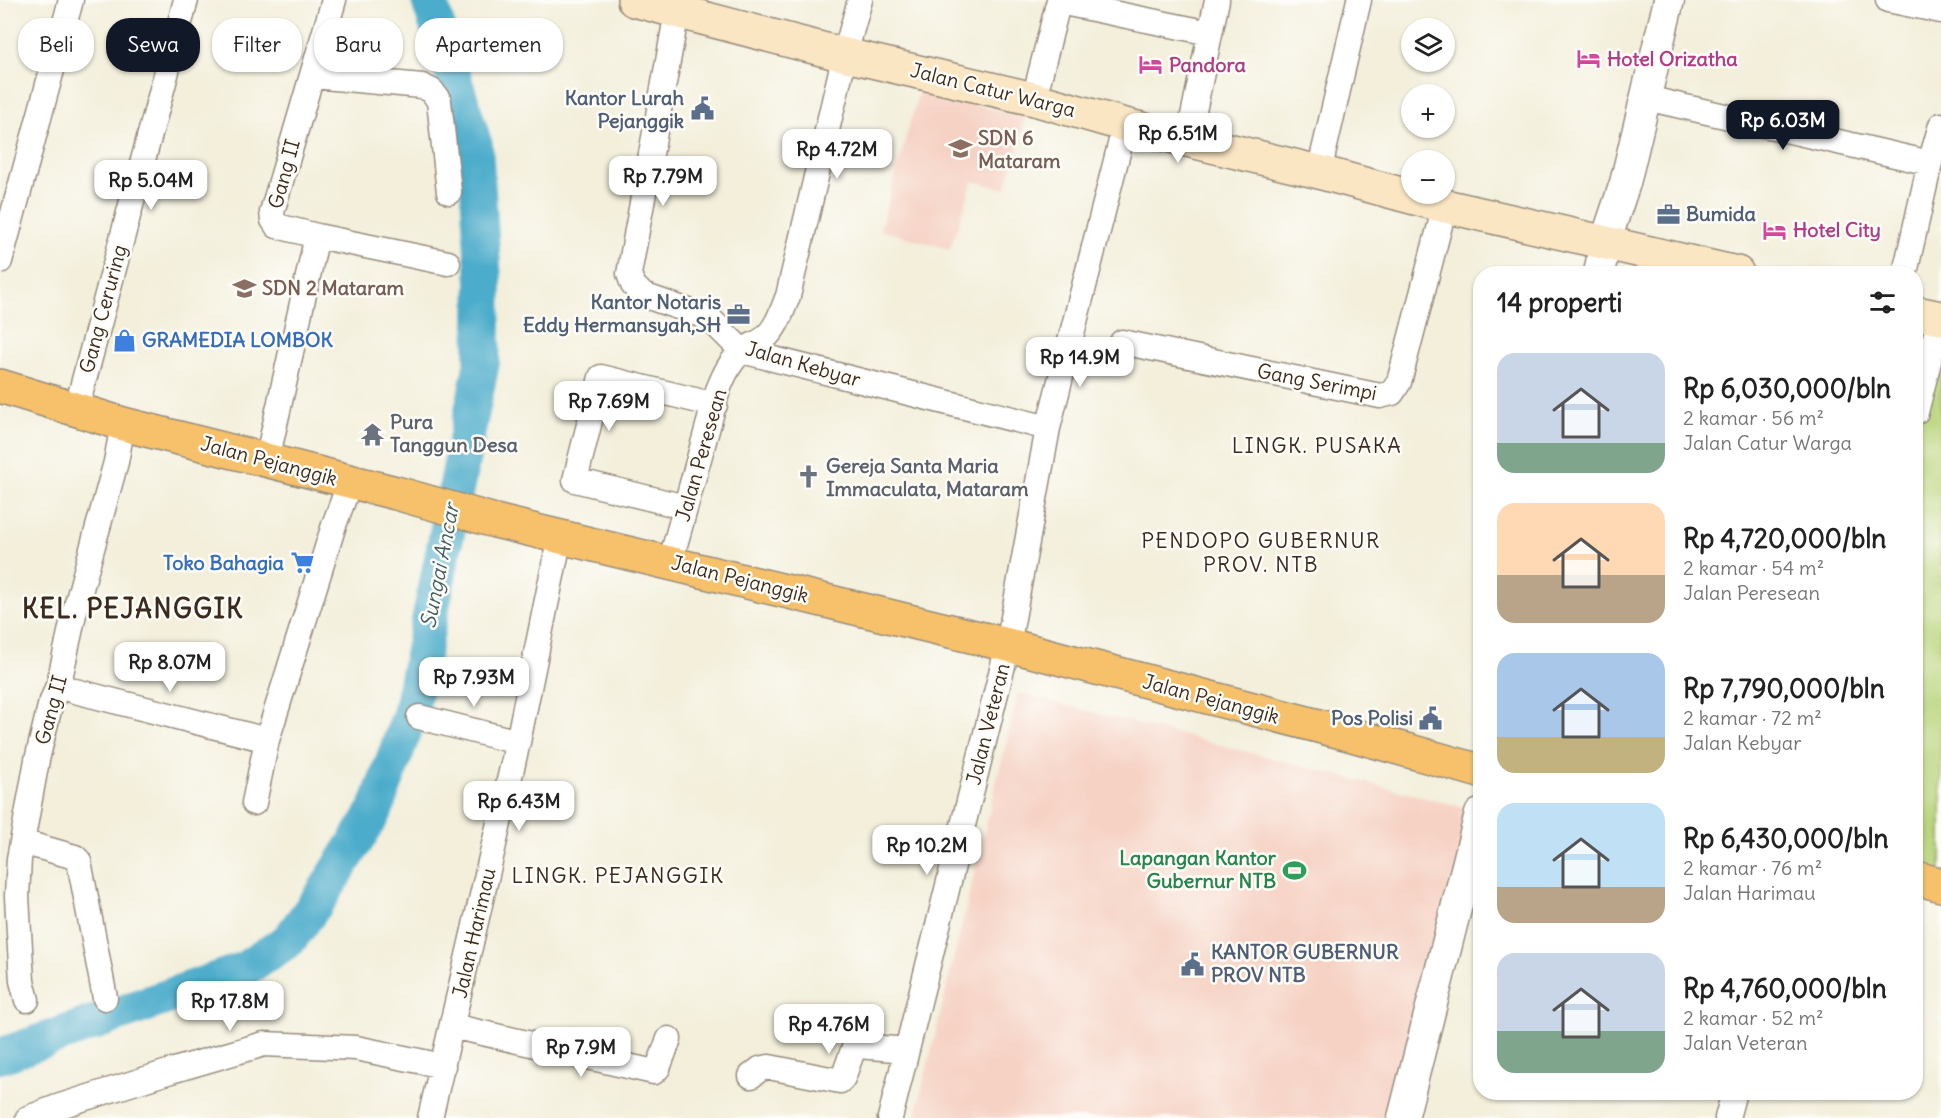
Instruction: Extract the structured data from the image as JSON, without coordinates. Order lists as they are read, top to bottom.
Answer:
{
  "streets": {
    "main road": ["Jalan Catur Warga", "Jalan Pejanggik"],
    "street": [
      "Gang II",
      "Gang Ceruring",
      "Jalan Kebyar",
      "Gang Serimpi",
      "Jalan Peresean",
      "Jalan Veteran",
      "Jalan Harimau"
    ]
  },
  "crossings": [
    ["Jalan Catur Warga", "Jalan Kebyar"],
    ["Jalan Catur Warga", "Gang Serimpi"],
    ["Jalan Catur Warga", "Jalan Peresean"],
    ["Jalan Catur Warga", "Jalan Veteran"],
    ["Gang II", "Jalan Pejanggik"],
    ["Gang Ceruring", "Jalan Pejanggik"],
    ["Jalan Kebyar", "Jalan Peresean"],
    ["Jalan Kebyar", "Jalan Veteran"],
    ["Jalan Peresean", "Jalan Pejanggik"],
    ["Jalan Pejanggik", "Jalan Veteran"],
    ["Jalan Pejanggik", "Jalan Harimau"]
  ],
  "districts": [
    "LINGK. PUSAKA",
    "PENDOPO GUBERNUR PROV. NTB",
    "KEL. PEJANGGIK",
    "LINGK. PEJANGGIK"
  ],
  "water": ["Sungai Ancar"],
  "places": {
    "hotel": ["Hotel Orizatha", "Pandora", "Hotel City"],
    "public building": ["Kantor Lurah Pejanggik", "Pos Polisi", "KANTOR GUBERNUR PROV NTB"],
    "school or university": ["SDN 6 Mataram", "SDN 2 Mataram"],
    "office": ["Bumida", "Kantor Notaris Eddy Hermansyah,SH"],
    "shop": ["GRAMEDIA LOMBOK"],
    "temple": ["Pura Tanggun Desa"],
    "church": ["Gereja Santa Maria Immaculata, Mataram"],
    "supermarket": ["Toko Bahagia"],
    "sports": ["Lapangan Kantor Gubernur NTB"]
  },
  "page": {
    "map_buttons": ["+", "−"],
    "chip": [
      "Beli",
      "Sewa",
      "Filter",
      "Baru",
      "Apartemen"
    ],
    "price": [
      "Rp 6.03M",
      "Rp 6.51M",
      "Rp 4.72M",
      "Rp 7.79M",
      "Rp 5.04M",
      "Rp 14.9M",
      "Rp 7.69M",
      "Rp 8.07M",
      "Rp 7.93M",
      "Rp 6.43M",
      "Rp 10.2M",
      "Rp 17.8M",
      "Rp 4.76M",
      "Rp 7.9M"
    ],
    "heading": "14 properti",
    "list": [
      {
        "name": "Rp 6,030,000/bln",
        "note": "2 kamar · 56 m² · Jalan Catur Warga"
      },
      {
        "name": "Rp 4,720,000/bln",
        "note": "2 kamar · 54 m² · Jalan Peresean"
      },
      {
        "name": "Rp 7,790,000/bln",
        "note": "2 kamar · 72 m² · Jalan Kebyar"
      },
      {
        "name": "Rp 6,430,000/bln",
        "note": "2 kamar · 76 m² · Jalan Harimau"
      },
      {
        "name": "Rp 4,760,000/bln",
        "note": "2 kamar · 52 m² · Jalan Veteran"
      }
    ]
  }
}
